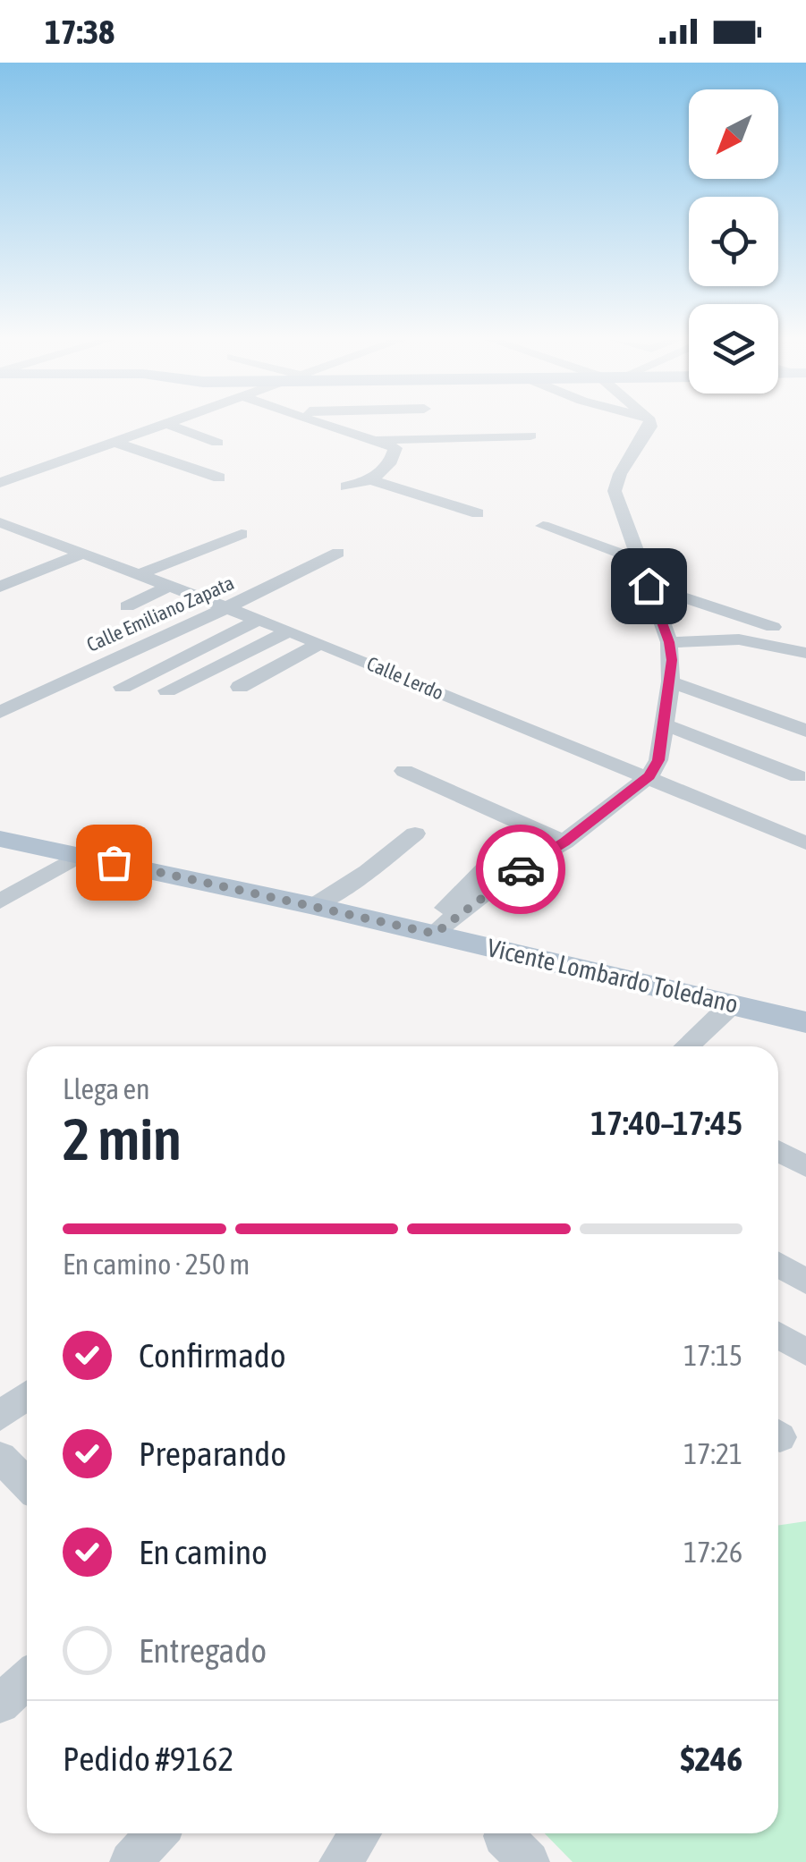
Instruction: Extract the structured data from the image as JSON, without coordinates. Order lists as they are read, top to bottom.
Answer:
{
  "streets": {
    "main road": ["Vicente Lombardo Toledano"],
    "street": ["Calle Emiliano Zapata", "Calle Lerdo"]
  },
  "crossings": [
    ["Calle Emiliano Zapata", "Calle Lerdo"]
  ],
  "north": "bottom left",
  "page": {
    "status": "17:38",
    "heading": ["2 min", "Llega en", "17:40–17:45"],
    "panel": ["Pedido #9162", "$246"],
    "bar": "En camino · 250 m",
    "list": [
      ["Confirmado", "17:15"],
      ["Preparando", "17:21"],
      ["En camino", "17:26"],
      "Entregado"
    ]
  }
}
